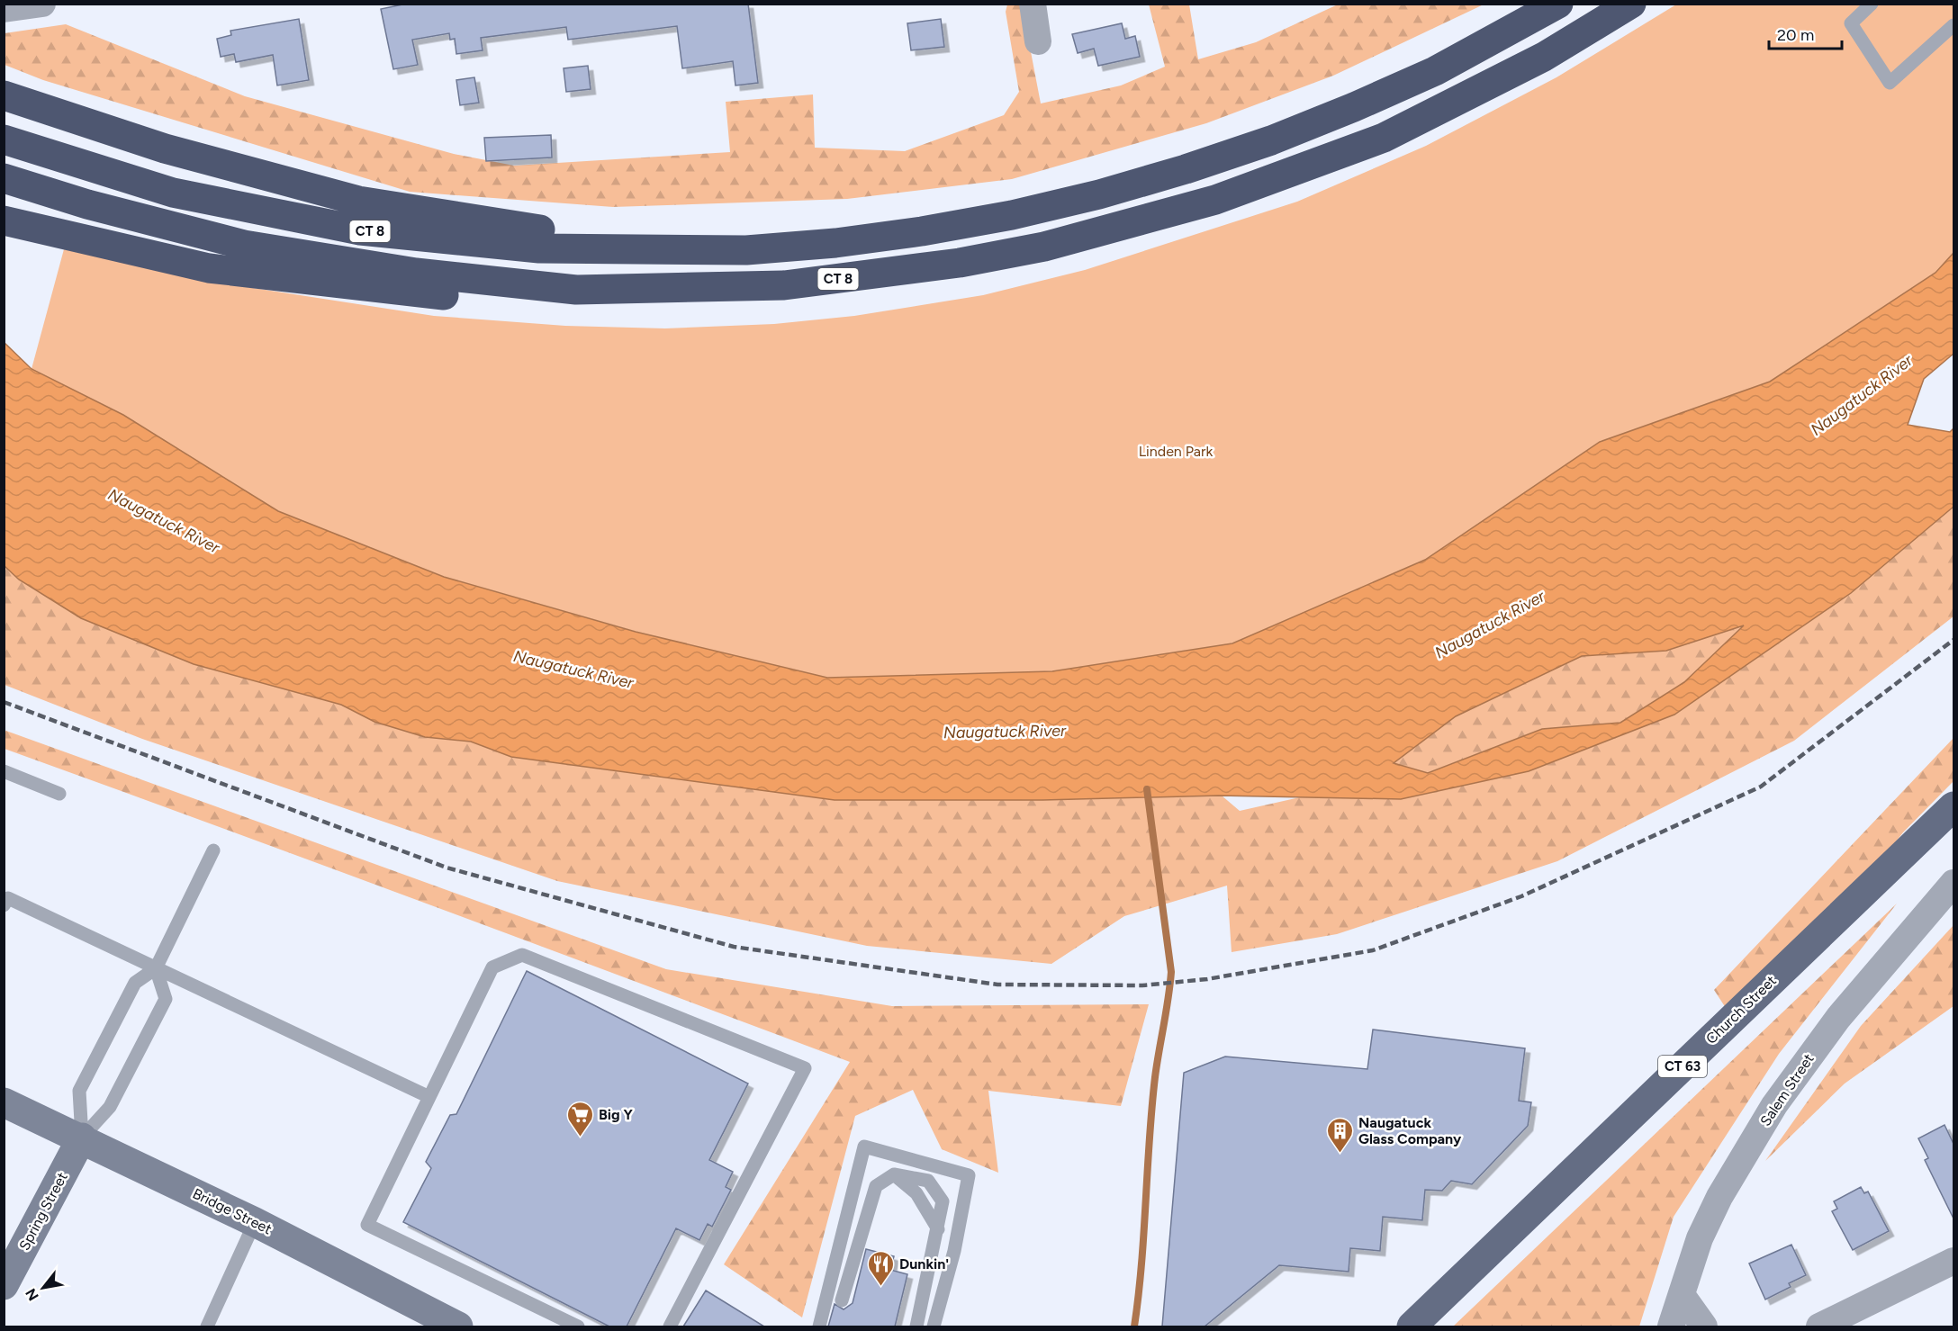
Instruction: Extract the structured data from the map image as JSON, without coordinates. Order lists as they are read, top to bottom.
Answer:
{
  "streets": {
    "highway": ["CT 8"],
    "main road": [
      "Church Street",
      "CT 63",
      "Spring Street",
      "Bridge Street"
    ],
    "street": ["Salem Street"]
  },
  "crossings": [
    ["Spring Street", "Bridge Street"]
  ],
  "water": ["Naugatuck River"],
  "parks": ["Linden Park"],
  "places": {
    "supermarket": ["Big Y"],
    "building": ["Naugatuck Glass Company"],
    "restaurant": ["Dunkin'"]
  },
  "scale_bar": "20 m",
  "north": "bottom left"
}
